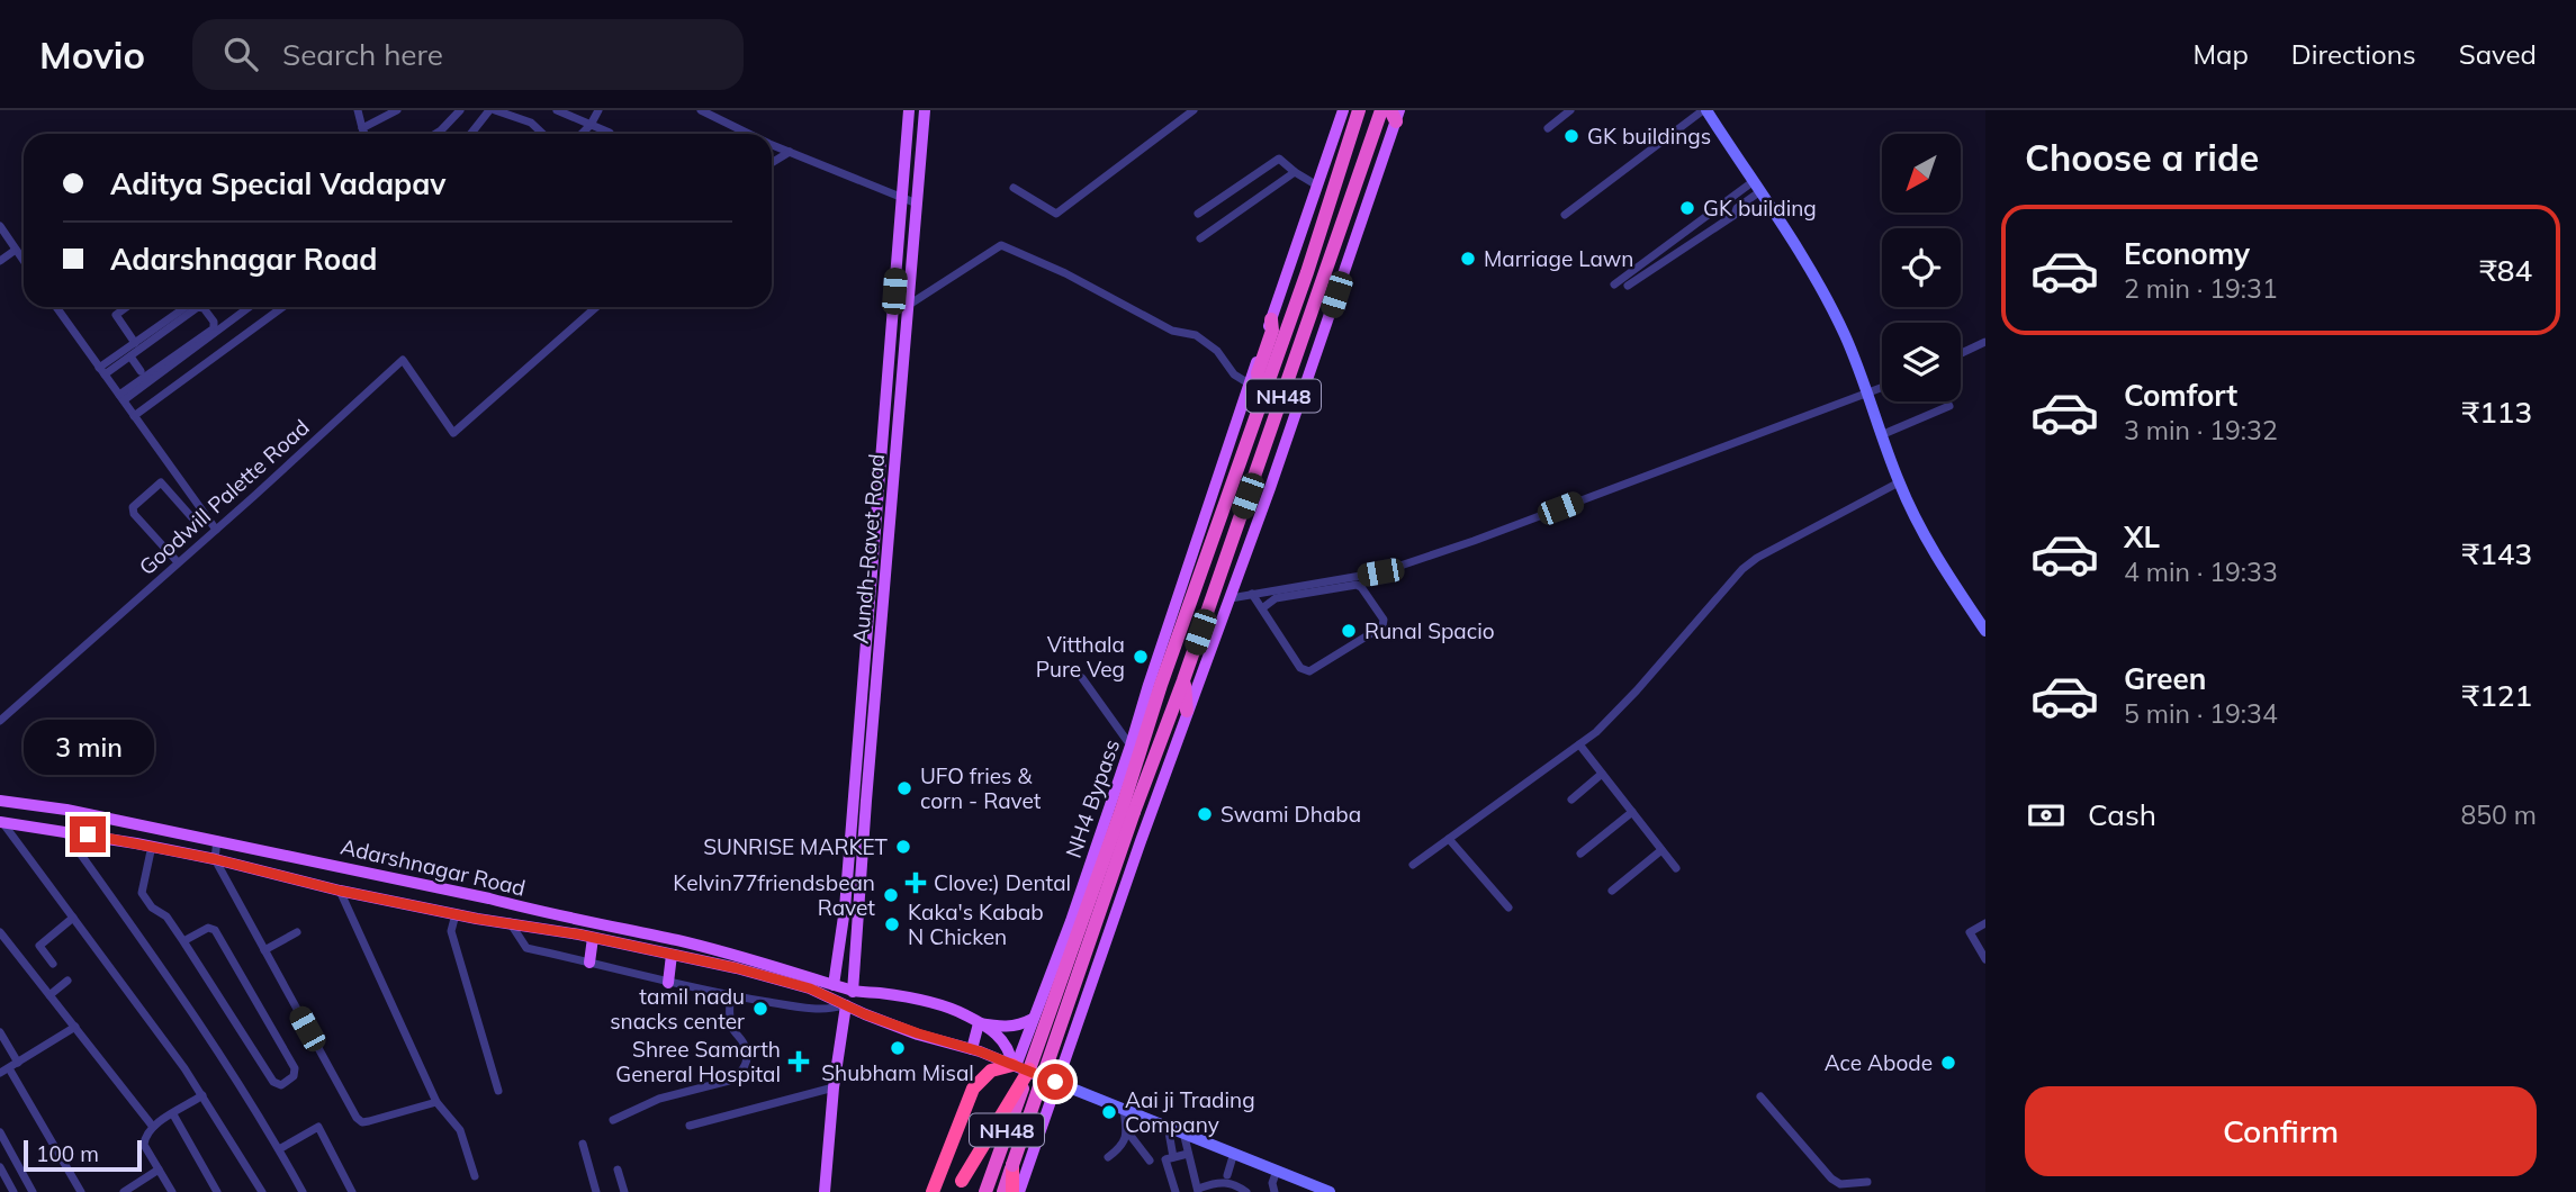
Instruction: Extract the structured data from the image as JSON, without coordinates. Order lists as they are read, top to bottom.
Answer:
{
  "streets": {
    "highway": ["NH48"],
    "main road": ["Aundh-Ravet Road", "NH4 Bypass", "Adarshnagar Road"],
    "street": ["Goodwill Palette Road"]
  },
  "crossings": [
    ["NH48", "NH4 Bypass"],
    ["NH48", "Adarshnagar Road"],
    ["Aundh-Ravet Road", "Adarshnagar Road"],
    ["NH4 Bypass", "Adarshnagar Road"]
  ],
  "places": {
    "other": [
      "GK buildings",
      "GK building",
      "Marriage Lawn",
      "Runal Spacio",
      "Vitthala Pure Veg",
      "UFO fries & corn - Ravet",
      "Swami Dhaba",
      "SUNRISE MARKET",
      "Kelvin77friendsbean Ravet",
      "Kaka's Kabab N Chicken",
      "tamil nadu snacks center",
      "Shubham Misal",
      "Ace Abode",
      "Aai ji Trading Company"
    ],
    "health": ["Clove:) Dental", "Shree Samarth General Hospital"]
  },
  "scale_bar": "100 m",
  "north": "bottom left",
  "page": {
    "header": "Movio",
    "search": "Search here",
    "nav": ["Map", "Directions", "Saved"],
    "heading": "Choose a ride",
    "banner": ["Aditya Special Vadapav", "Adarshnagar Road"],
    "list": [
      {
        "name": "Economy",
        "note": "2 min · 19:31",
        "value": "₹84"
      },
      {
        "name": "Comfort",
        "note": "3 min · 19:32",
        "value": "₹113"
      },
      {
        "name": "XL",
        "note": "4 min · 19:33",
        "value": "₹143"
      },
      {
        "name": "Green",
        "note": "5 min · 19:34",
        "value": "₹121"
      }
    ],
    "bubble": "3 min",
    "pay": ["Cash", "850 m"],
    "buttons": "Confirm",
    "scale": "100 m"
  }
}
